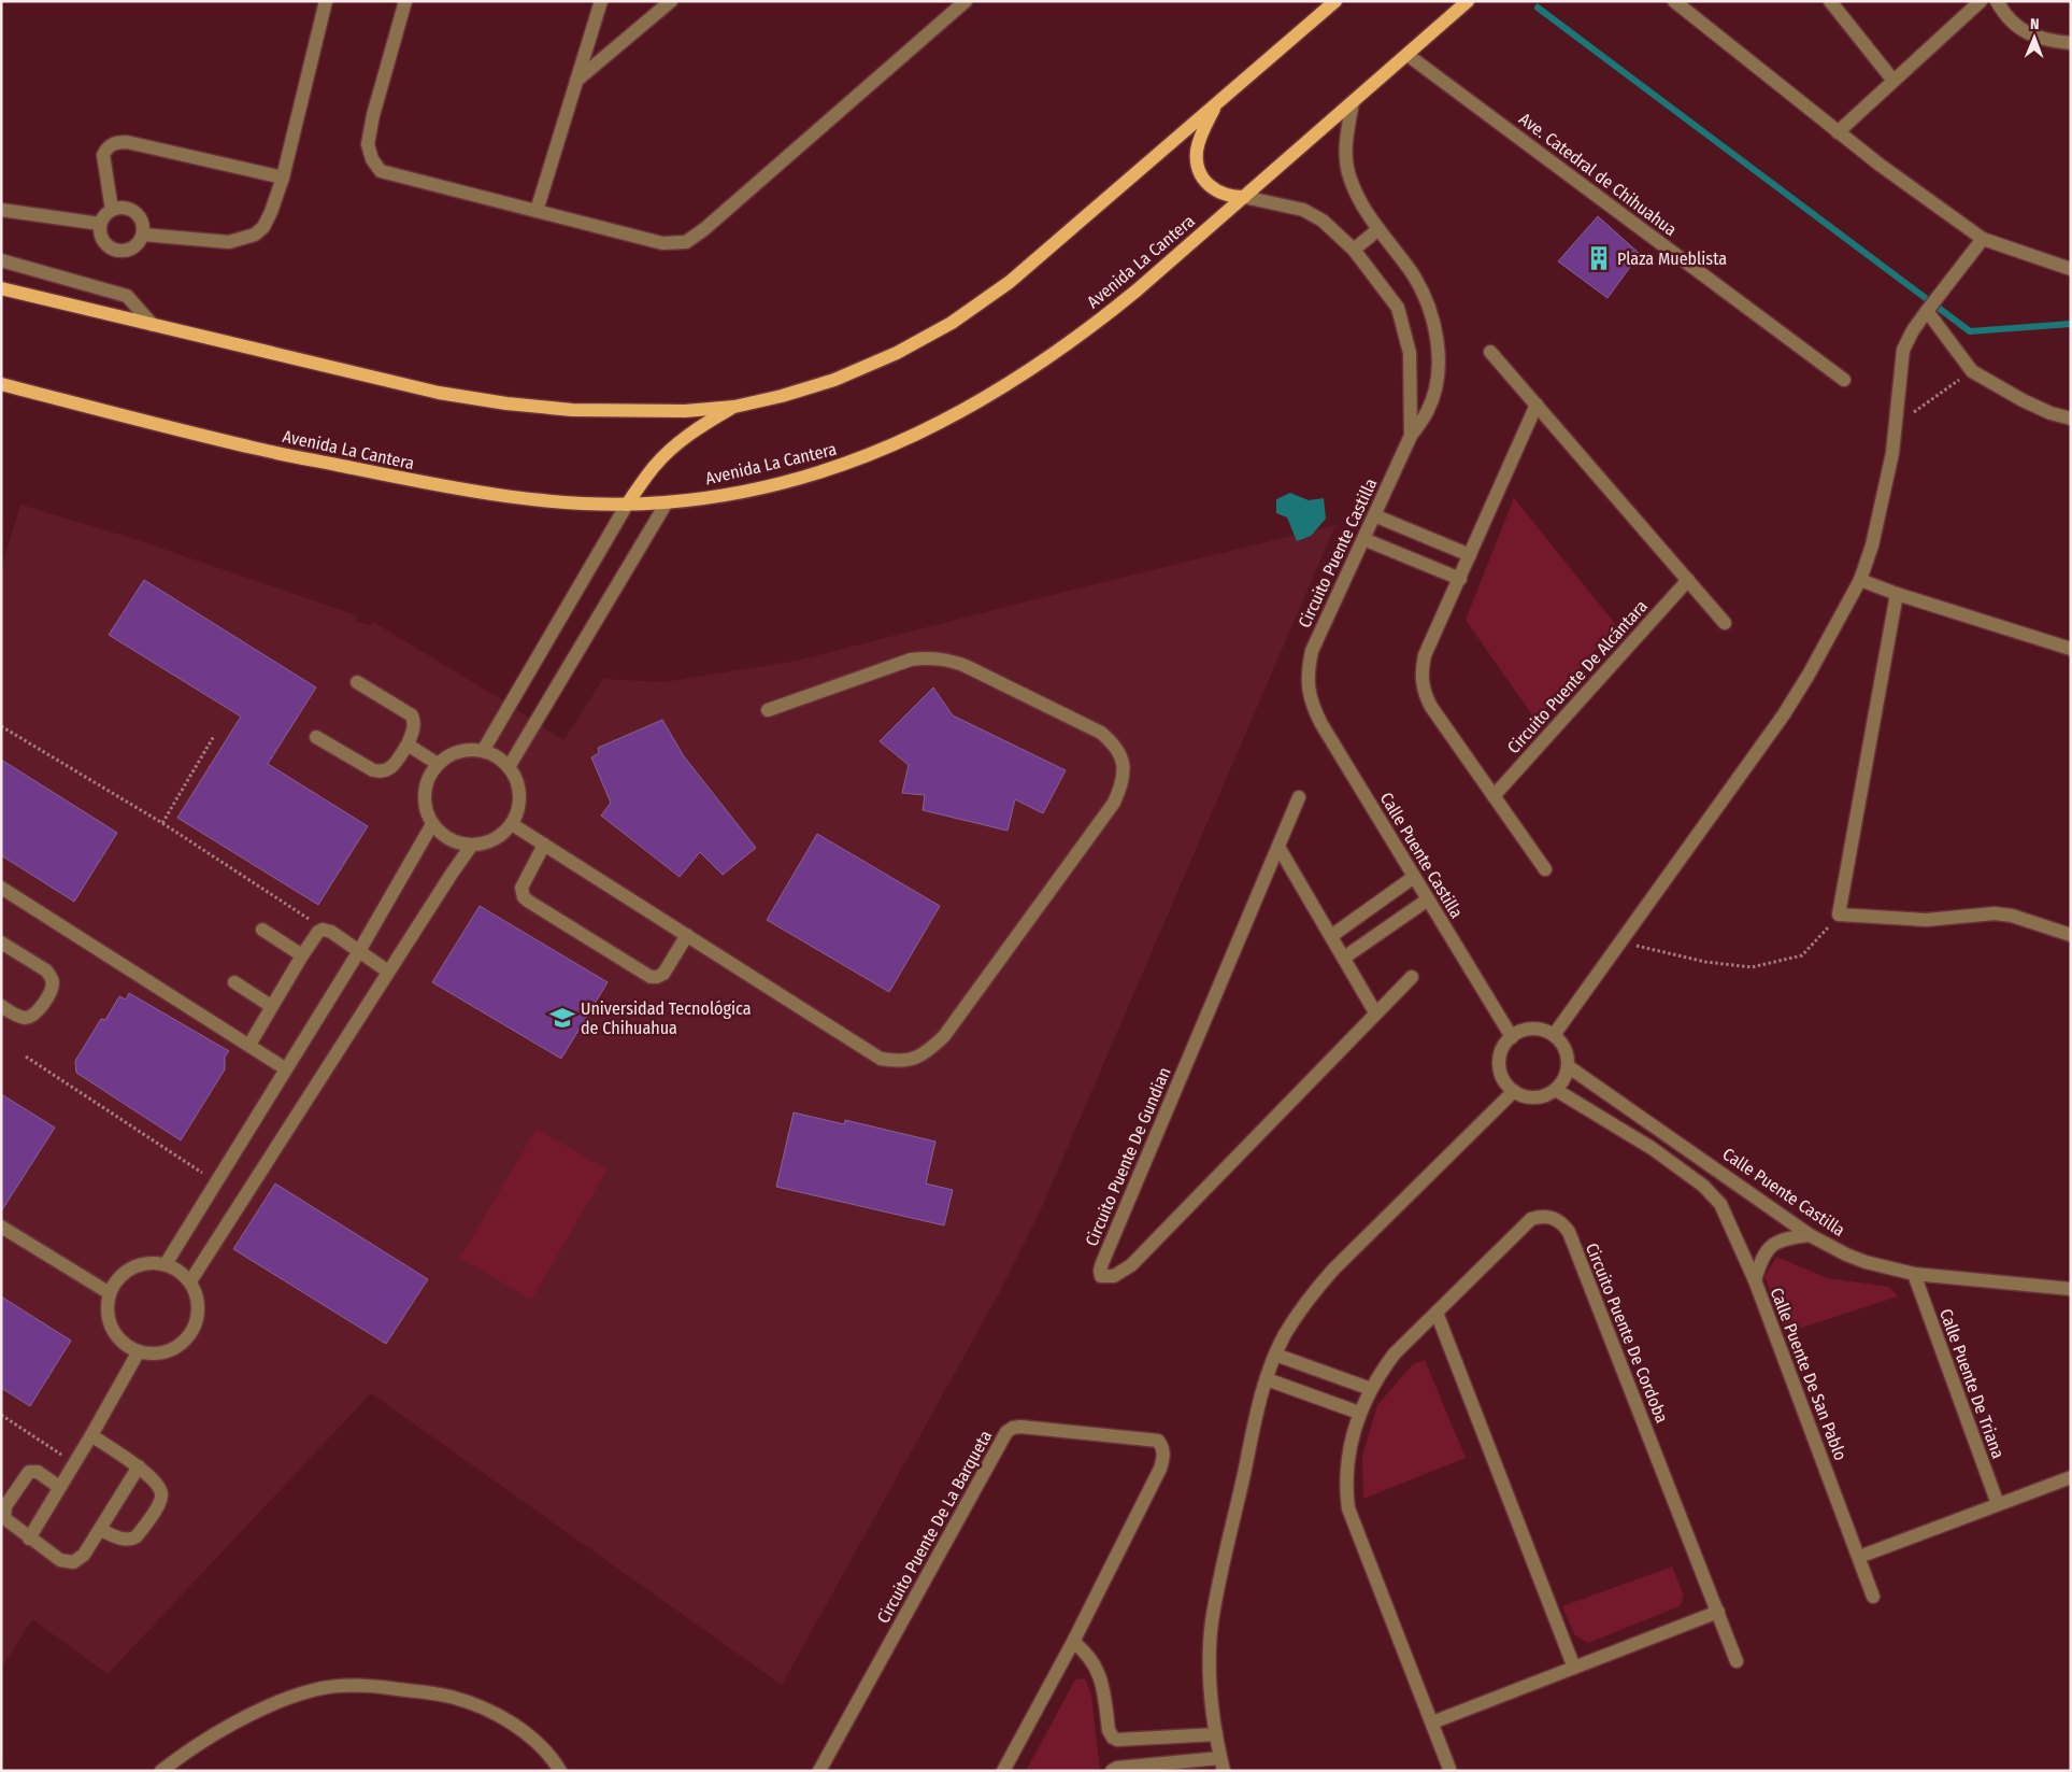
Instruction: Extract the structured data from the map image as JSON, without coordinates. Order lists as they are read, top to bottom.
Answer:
{
  "streets": {
    "main road": ["Avenida La Cantera"],
    "street": [
      "Ave. Catedral de Chihuahua",
      "Circuito Puente Castilla",
      "Circuito Puente De Alcántara",
      "Calle Puente Castilla",
      "Circuito Puente De Gundian",
      "Circuito Puente De Cordoba",
      "Calle Puente De San Pablo",
      "Calle Puente De Triana",
      "Circuito Puente De La Barqueta"
    ]
  },
  "crossings": [
    ["Ave. Catedral de Chihuahua", "Avenida La Cantera"],
    ["Avenida La Cantera", "Circuito Puente Castilla"],
    ["Circuito Puente Castilla", "Calle Puente Castilla"],
    ["Calle Puente Castilla", "Calle Puente De Triana"]
  ],
  "places": {
    "building": ["Plaza Mueblista"],
    "school or university": ["Universidad Tecnológica de Chihuahua"]
  },
  "north": "top"
}
